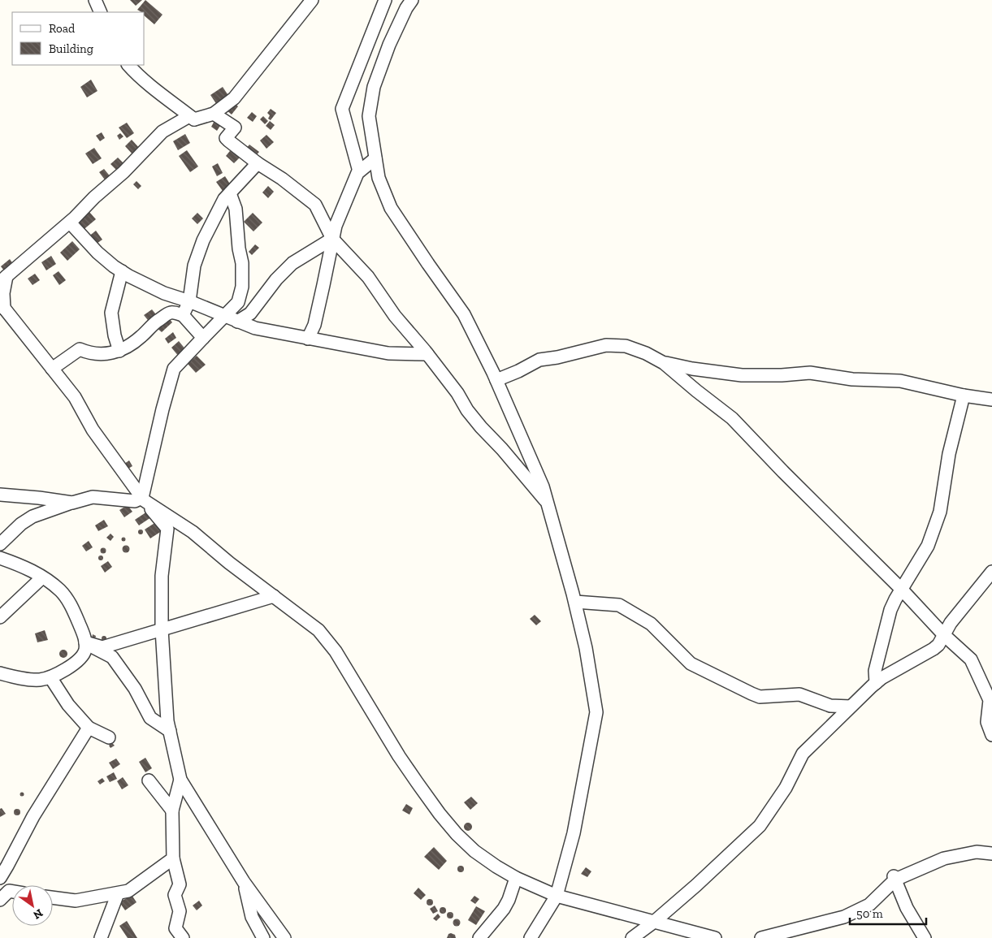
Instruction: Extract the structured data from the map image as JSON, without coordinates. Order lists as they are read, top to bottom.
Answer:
{
  "legend": ["Road", "Building"],
  "scale_bar": "50 m",
  "north": "bottom right"
}
